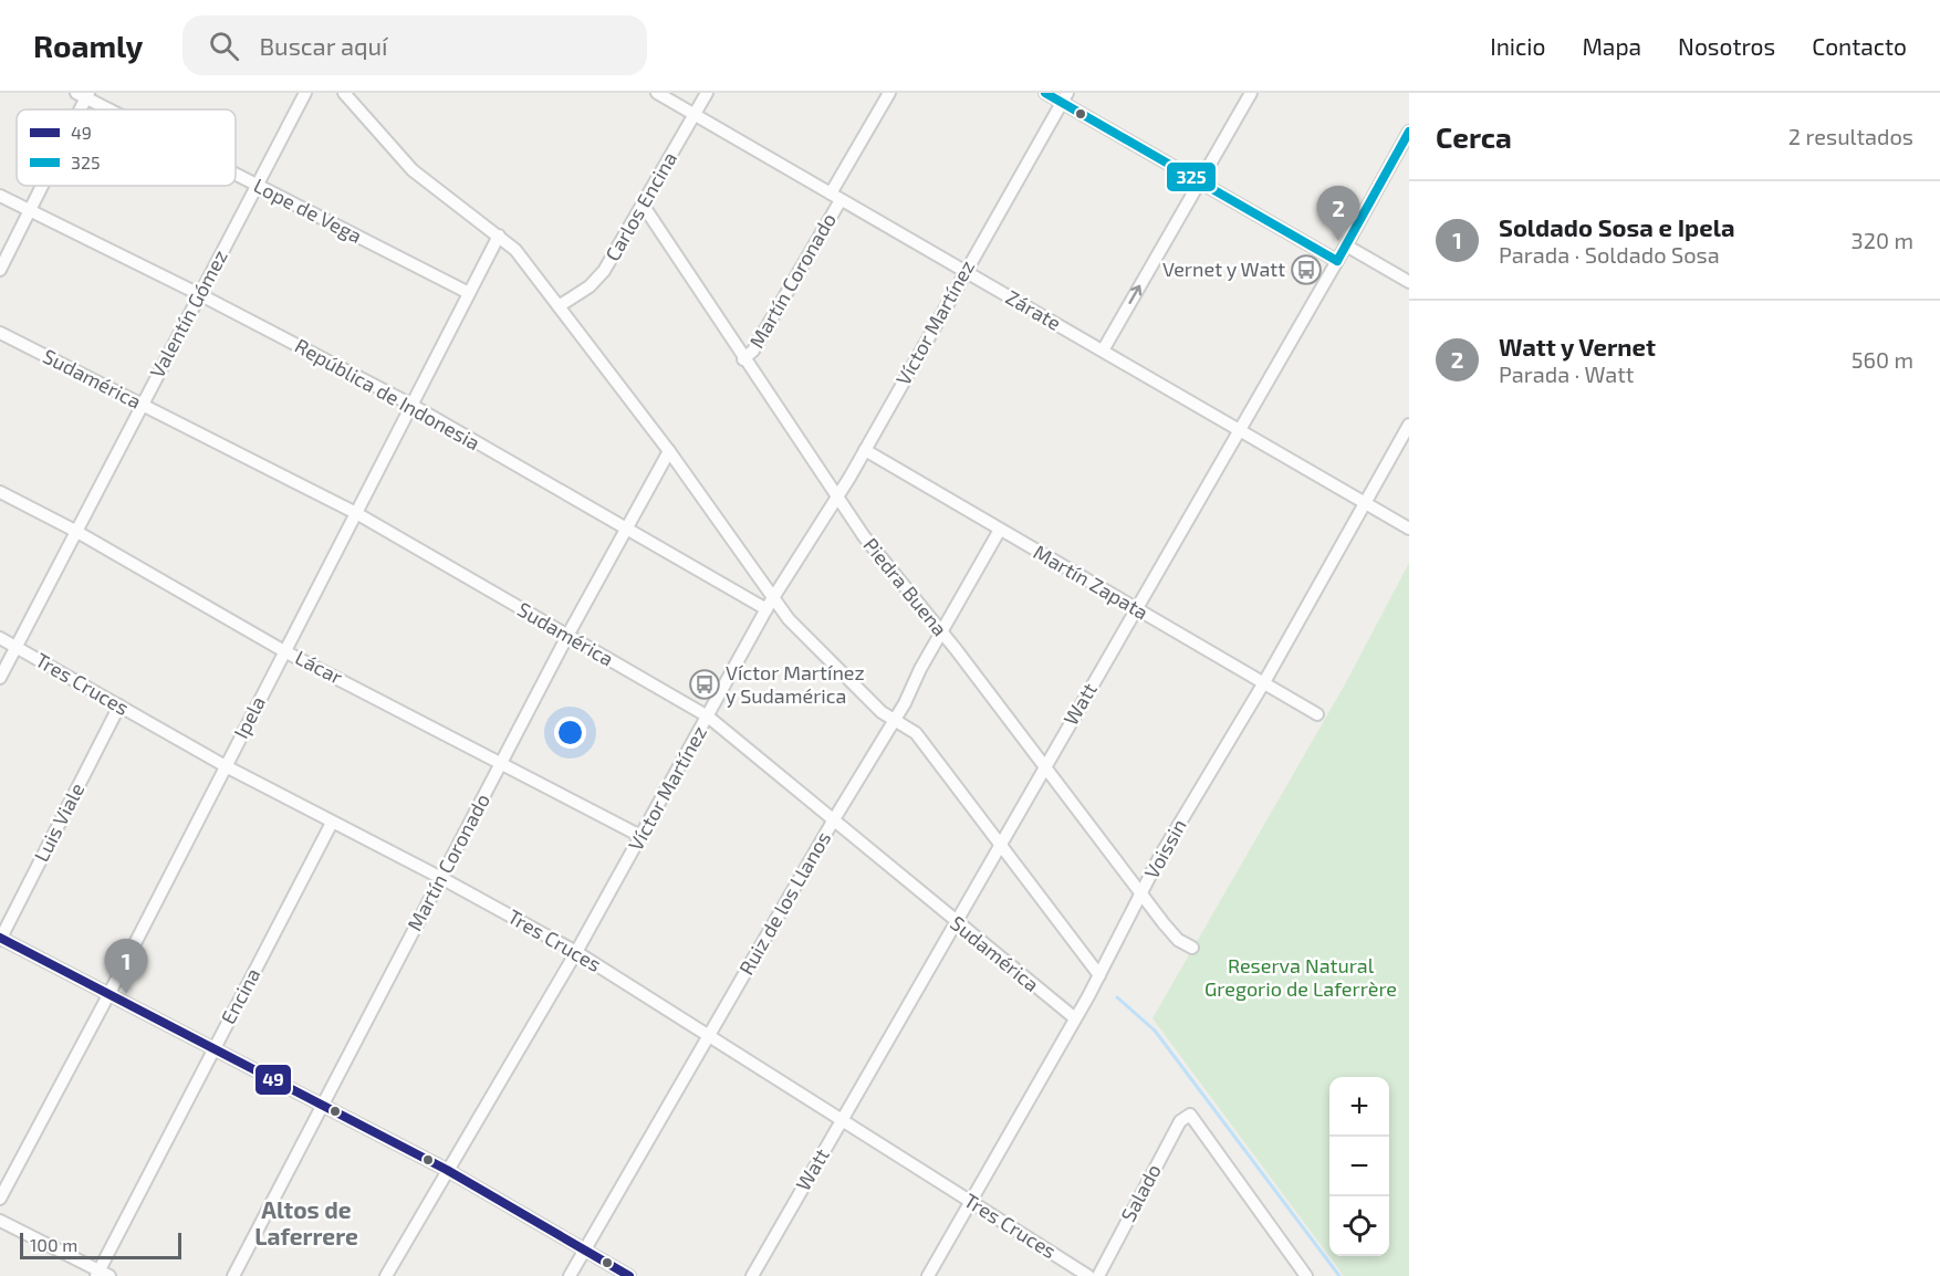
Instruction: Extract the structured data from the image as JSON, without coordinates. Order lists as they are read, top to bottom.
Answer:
{
  "streets": {
    "street": [
      "Carlos Encina",
      "Lope de Vega",
      "Martín Coronado",
      "Zárate",
      "Valentín Gómez",
      "Víctor Martínez",
      "Sudamérica",
      "República de Indonesia",
      "Martín Zapata",
      "Piedra Buena",
      "Lácar",
      "Tres Cruces",
      "Watt",
      "Ipela",
      "Luis Viale",
      "Voissin",
      "Ruiz de los Llanos",
      "Encina",
      "Salado"
    ]
  },
  "crossings": [
    ["Carlos Encina", "Zárate"],
    ["Carlos Encina", "Piedra Buena"],
    ["Lope de Vega", "Valentín Gómez"],
    ["Lope de Vega", "Ipela"],
    ["Martín Coronado", "Zárate"],
    ["Martín Coronado", "Sudamérica"],
    ["Martín Coronado", "República de Indonesia"],
    ["Martín Coronado", "Piedra Buena"],
    ["Martín Coronado", "Lácar"],
    ["Martín Coronado", "Tres Cruces"],
    ["Zárate", "Víctor Martínez"],
    ["Zárate", "Watt"],
    ["Zárate", "Voissin"],
    ["Valentín Gómez", "Sudamérica"],
    ["Valentín Gómez", "República de Indonesia"],
    ["Valentín Gómez", "Lácar"],
    ["Valentín Gómez", "Tres Cruces"],
    ["Víctor Martínez", "Sudamérica"],
    ["Víctor Martínez", "República de Indonesia"],
    ["Víctor Martínez", "Martín Zapata"],
    ["Víctor Martínez", "Piedra Buena"],
    ["Víctor Martínez", "Lácar"],
    ["Víctor Martínez", "Tres Cruces"],
    ["Sudamérica", "Watt"],
    ["Sudamérica", "Ipela"],
    ["Sudamérica", "Voissin"],
    ["Sudamérica", "Ruiz de los Llanos"],
    ["República de Indonesia", "Ipela"],
    ["Martín Zapata", "Watt"],
    ["Martín Zapata", "Voissin"],
    ["Martín Zapata", "Ruiz de los Llanos"],
    ["Piedra Buena", "Watt"],
    ["Piedra Buena", "Voissin"],
    ["Piedra Buena", "Ruiz de los Llanos"],
    ["Lácar", "Ipela"],
    ["Tres Cruces", "Watt"],
    ["Tres Cruces", "Ipela"],
    ["Tres Cruces", "Luis Viale"],
    ["Tres Cruces", "Voissin"],
    ["Tres Cruces", "Ruiz de los Llanos"],
    ["Tres Cruces", "Encina"]
  ],
  "districts": ["Altos de Laferrere"],
  "parks": ["Reserva Natural Gregorio de Laferrère"],
  "places": {
    "bus stop": ["Vernet y Watt", "Víctor Martínez y Sudamérica"]
  },
  "lines": ["transit line 325", "transit line 49"],
  "legend": ["49", "325"],
  "scale_bar": "100 m",
  "page": {
    "header": "Roamly",
    "search": "Buscar aquí",
    "nav": [
      "Inicio",
      "Mapa",
      "Nosotros",
      "Contacto"
    ],
    "heading": ["Cerca", "2 resultados"],
    "list": [
      {
        "mark": "1",
        "name": "Soldado Sosa e Ipela",
        "note": "Parada · Soldado Sosa",
        "value": "320 m"
      },
      {
        "mark": "2",
        "name": "Watt y Vernet",
        "note": "Parada · Watt",
        "value": "560 m"
      }
    ],
    "pins": ["2", "1"],
    "map_buttons": ["+", "−"],
    "scale": "100 m"
  }
}
